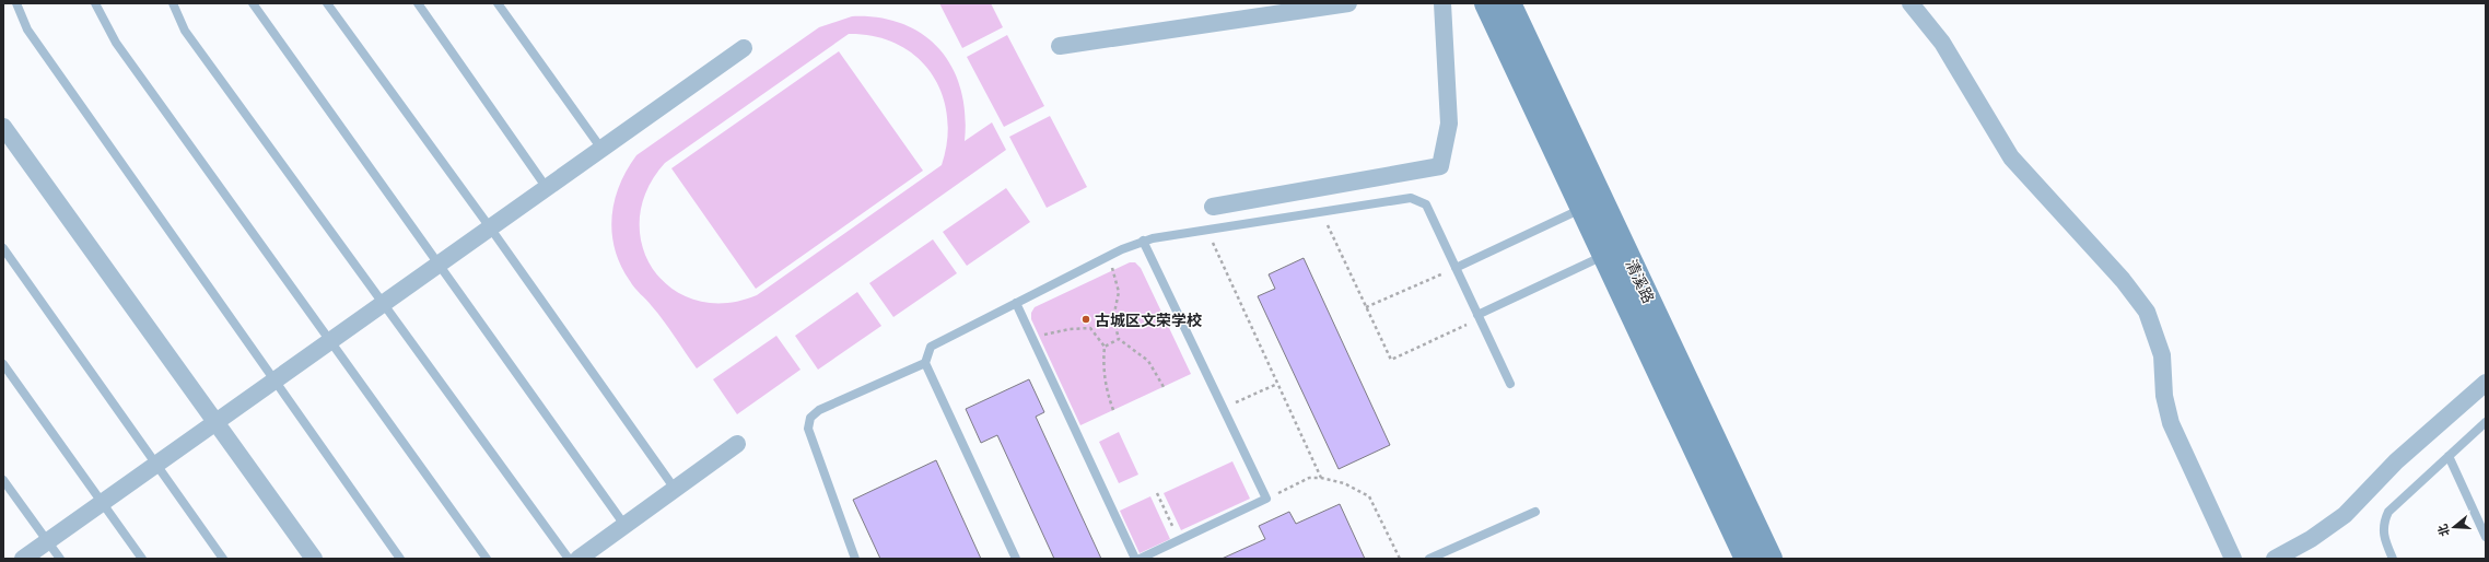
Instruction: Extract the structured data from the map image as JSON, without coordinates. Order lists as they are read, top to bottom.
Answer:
{
  "streets": {
    "street": ["清溪路"]
  },
  "places": ["古城区文荣学校"],
  "north": "left"
}
